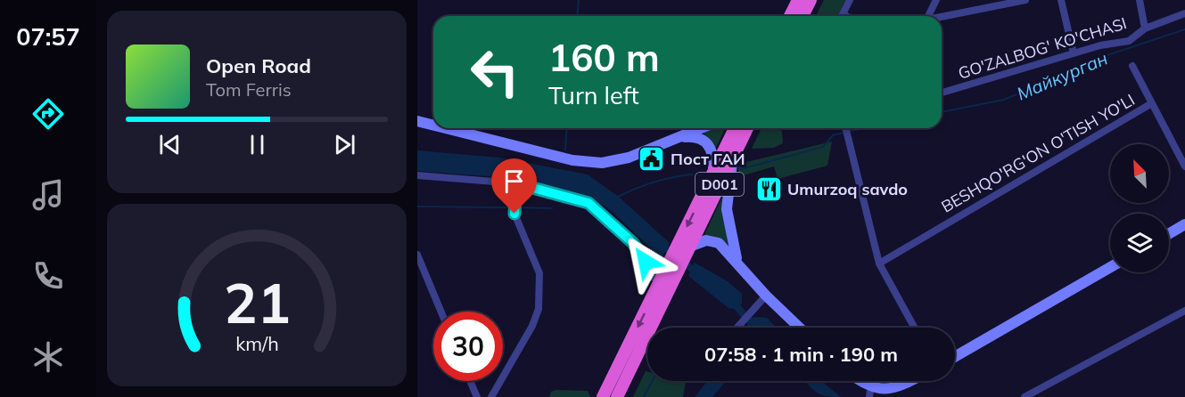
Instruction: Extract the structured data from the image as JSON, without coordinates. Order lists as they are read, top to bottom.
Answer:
{
  "streets": {
    "highway": ["D001"],
    "street": ["GO'ZALBOG' KO'CHASI", "BESHQO'RG'ON O'TISH YO'LI"]
  },
  "water": ["Майкурган"],
  "places": {
    "public building": ["Пост ГАИ"],
    "restaurant": ["Umurzoq savdo"]
  },
  "north": "top left",
  "page": {
    "tabs": "07:57",
    "turn": ["160 m", "Turn left"],
    "song": ["Open Road", "Tom Ferris"],
    "limit": "30",
    "trip": "07:58 · 1 min · 190 m",
    "gauge": ["21", "km/h"]
  }
}
